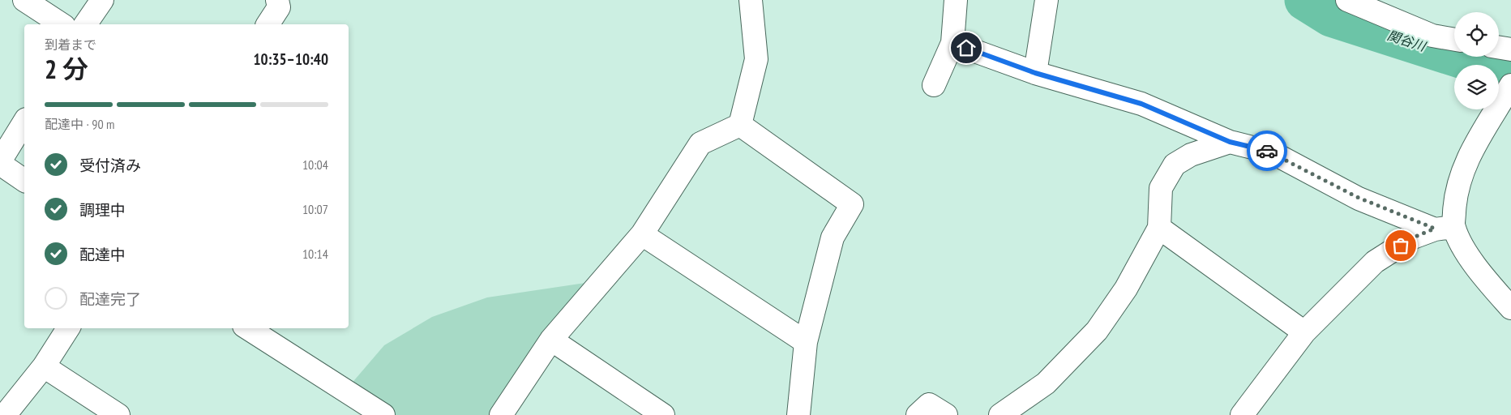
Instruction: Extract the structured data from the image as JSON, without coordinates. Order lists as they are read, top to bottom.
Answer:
{
  "water": ["関谷川"],
  "page": {
    "heading": ["2 分", "到着まで", "10:35–10:40"],
    "bar": "配達中 · 90 m",
    "list": [
      ["受付済み", "10:04"],
      ["調理中", "10:07"],
      ["配達中", "10:14"],
      "配達完了"
    ]
  }
}
